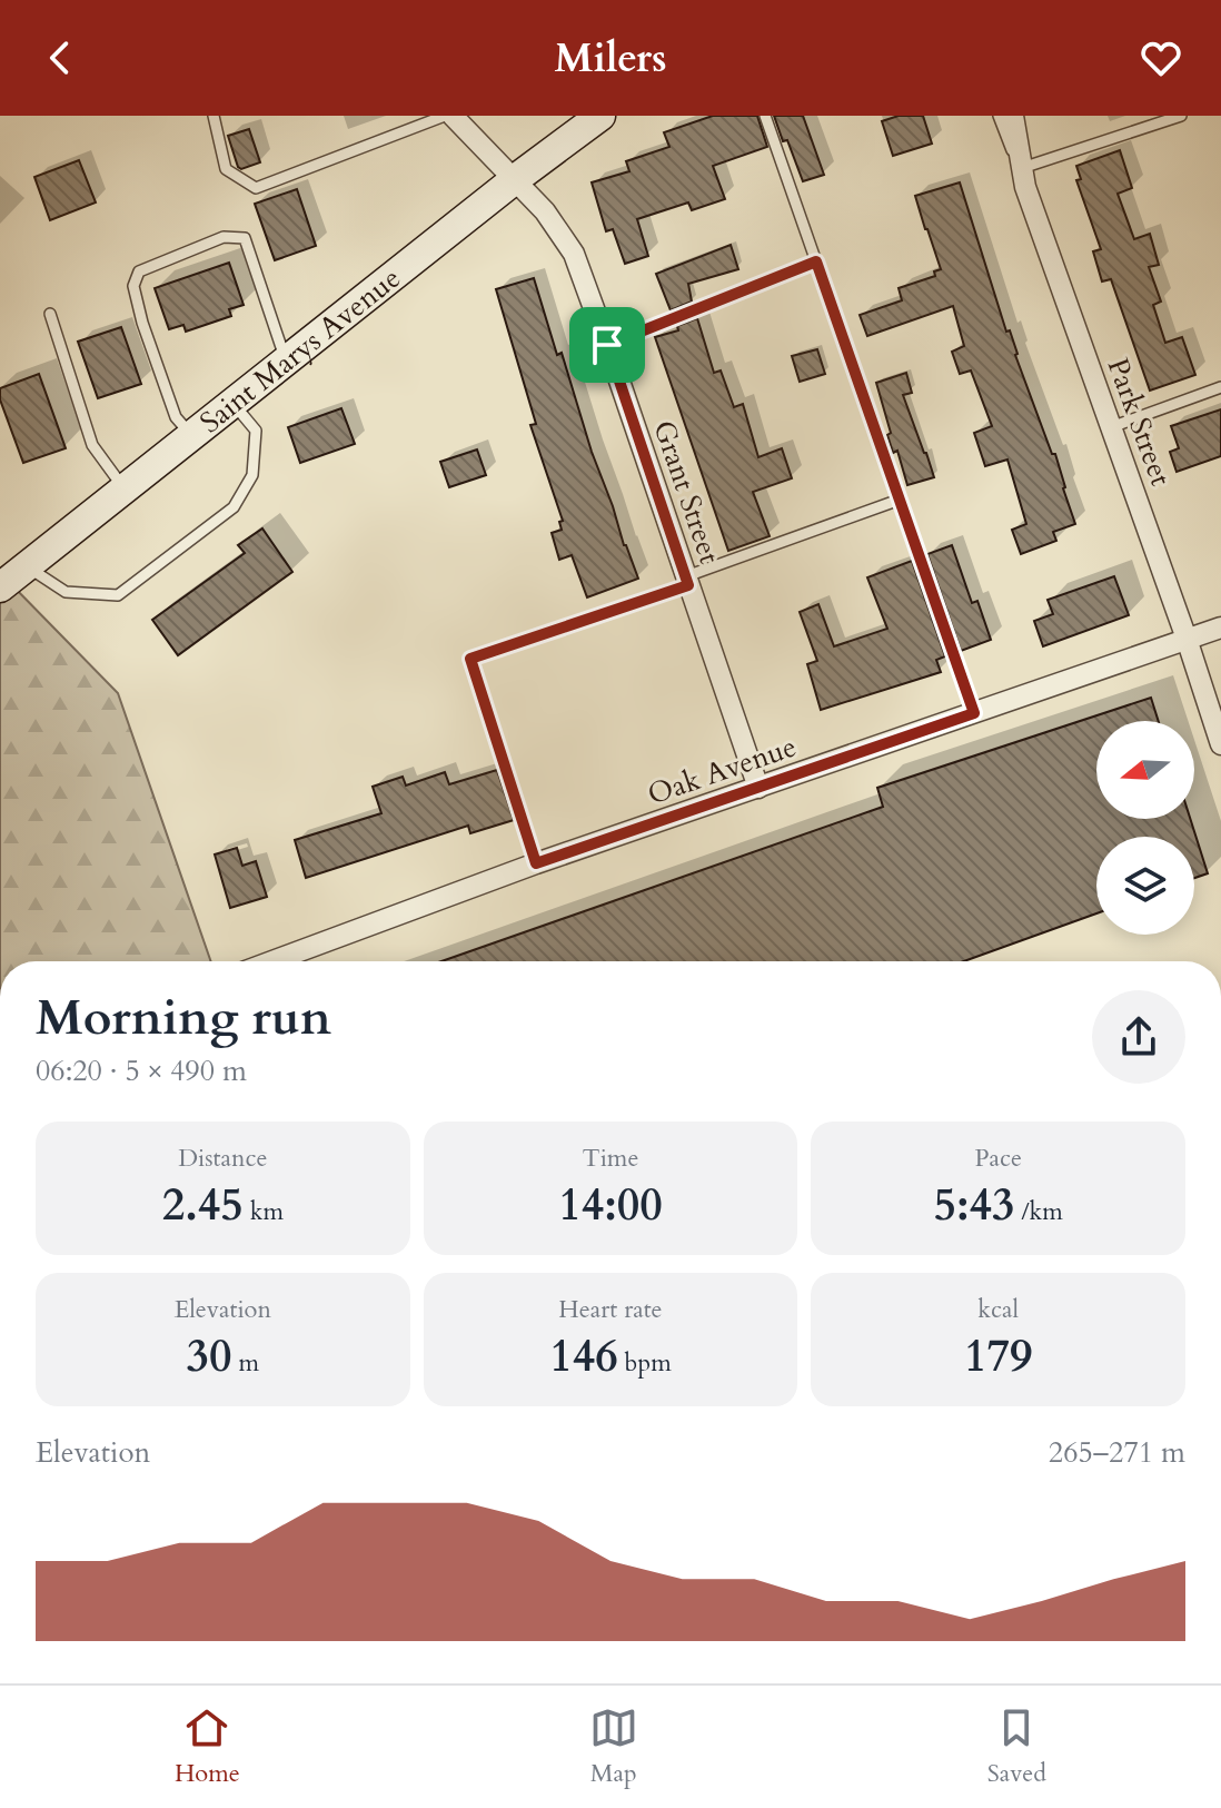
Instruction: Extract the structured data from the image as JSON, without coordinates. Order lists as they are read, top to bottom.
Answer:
{
  "streets": {
    "main road": ["Saint Marys Avenue"],
    "street": ["Park Street", "Grant Street", "Oak Avenue"]
  },
  "crossings": [
    ["Saint Marys Avenue", "Grant Street"],
    ["Park Street", "Oak Avenue"],
    ["Grant Street", "Oak Avenue"]
  ],
  "north": "left",
  "page": {
    "header": "Milers",
    "heading": ["Morning run", "06:20 · 5 × 490 m"],
    "stats": [
      ["Distance", "2.45 km"],
      ["Time", "14:00"],
      ["Pace", "5:43 /km"],
      ["Elevation", "30 m"],
      ["Heart rate", "146 bpm"],
      ["kcal", "179"]
    ],
    "chart": ["Elevation", "265–271 m"],
    "tabs": ["Home", "Map", "Saved"]
  }
}
